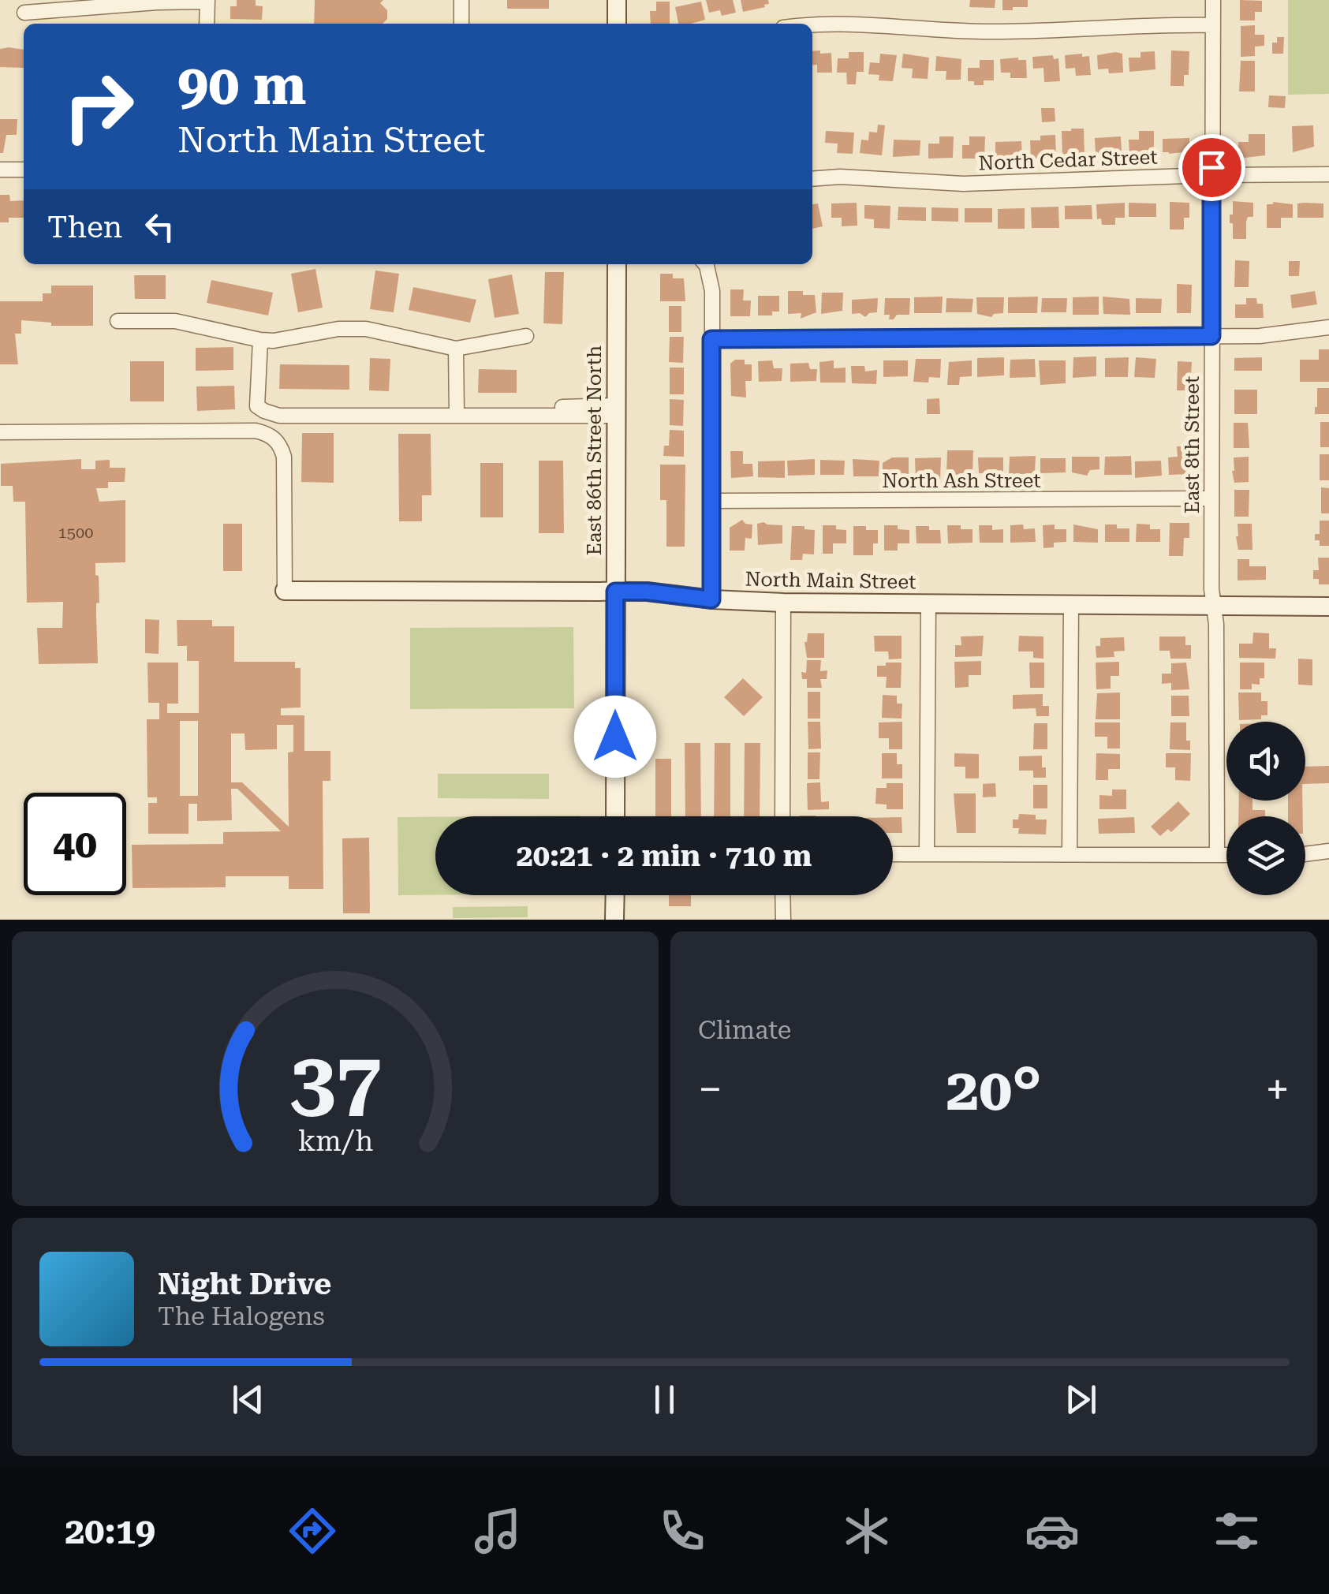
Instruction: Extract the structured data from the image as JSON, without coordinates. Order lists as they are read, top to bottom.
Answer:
{
  "streets": {
    "main road": ["East 86th Street North", "North Main Street"],
    "street": ["North Cedar Street", "East 8th Street", "North Ash Street"]
  },
  "crossings": [
    ["North Cedar Street", "East 8th Street"],
    ["East 8th Street", "North Ash Street"],
    ["East 8th Street", "North Main Street"],
    ["East 86th Street North", "North Main Street"]
  ],
  "house_numbers": ["1500"],
  "page": {
    "turn": ["90 m", "North Main Street"],
    "then": "Then",
    "limit": "40",
    "trip": "20:21 · 2 min · 710 m",
    "tile": "Climate",
    "heat": ["−", "20°", "+"],
    "song": ["Night Drive", "The Halogens"],
    "tabs": "20:19",
    "gauge": ["37", "km/h"]
  }
}
